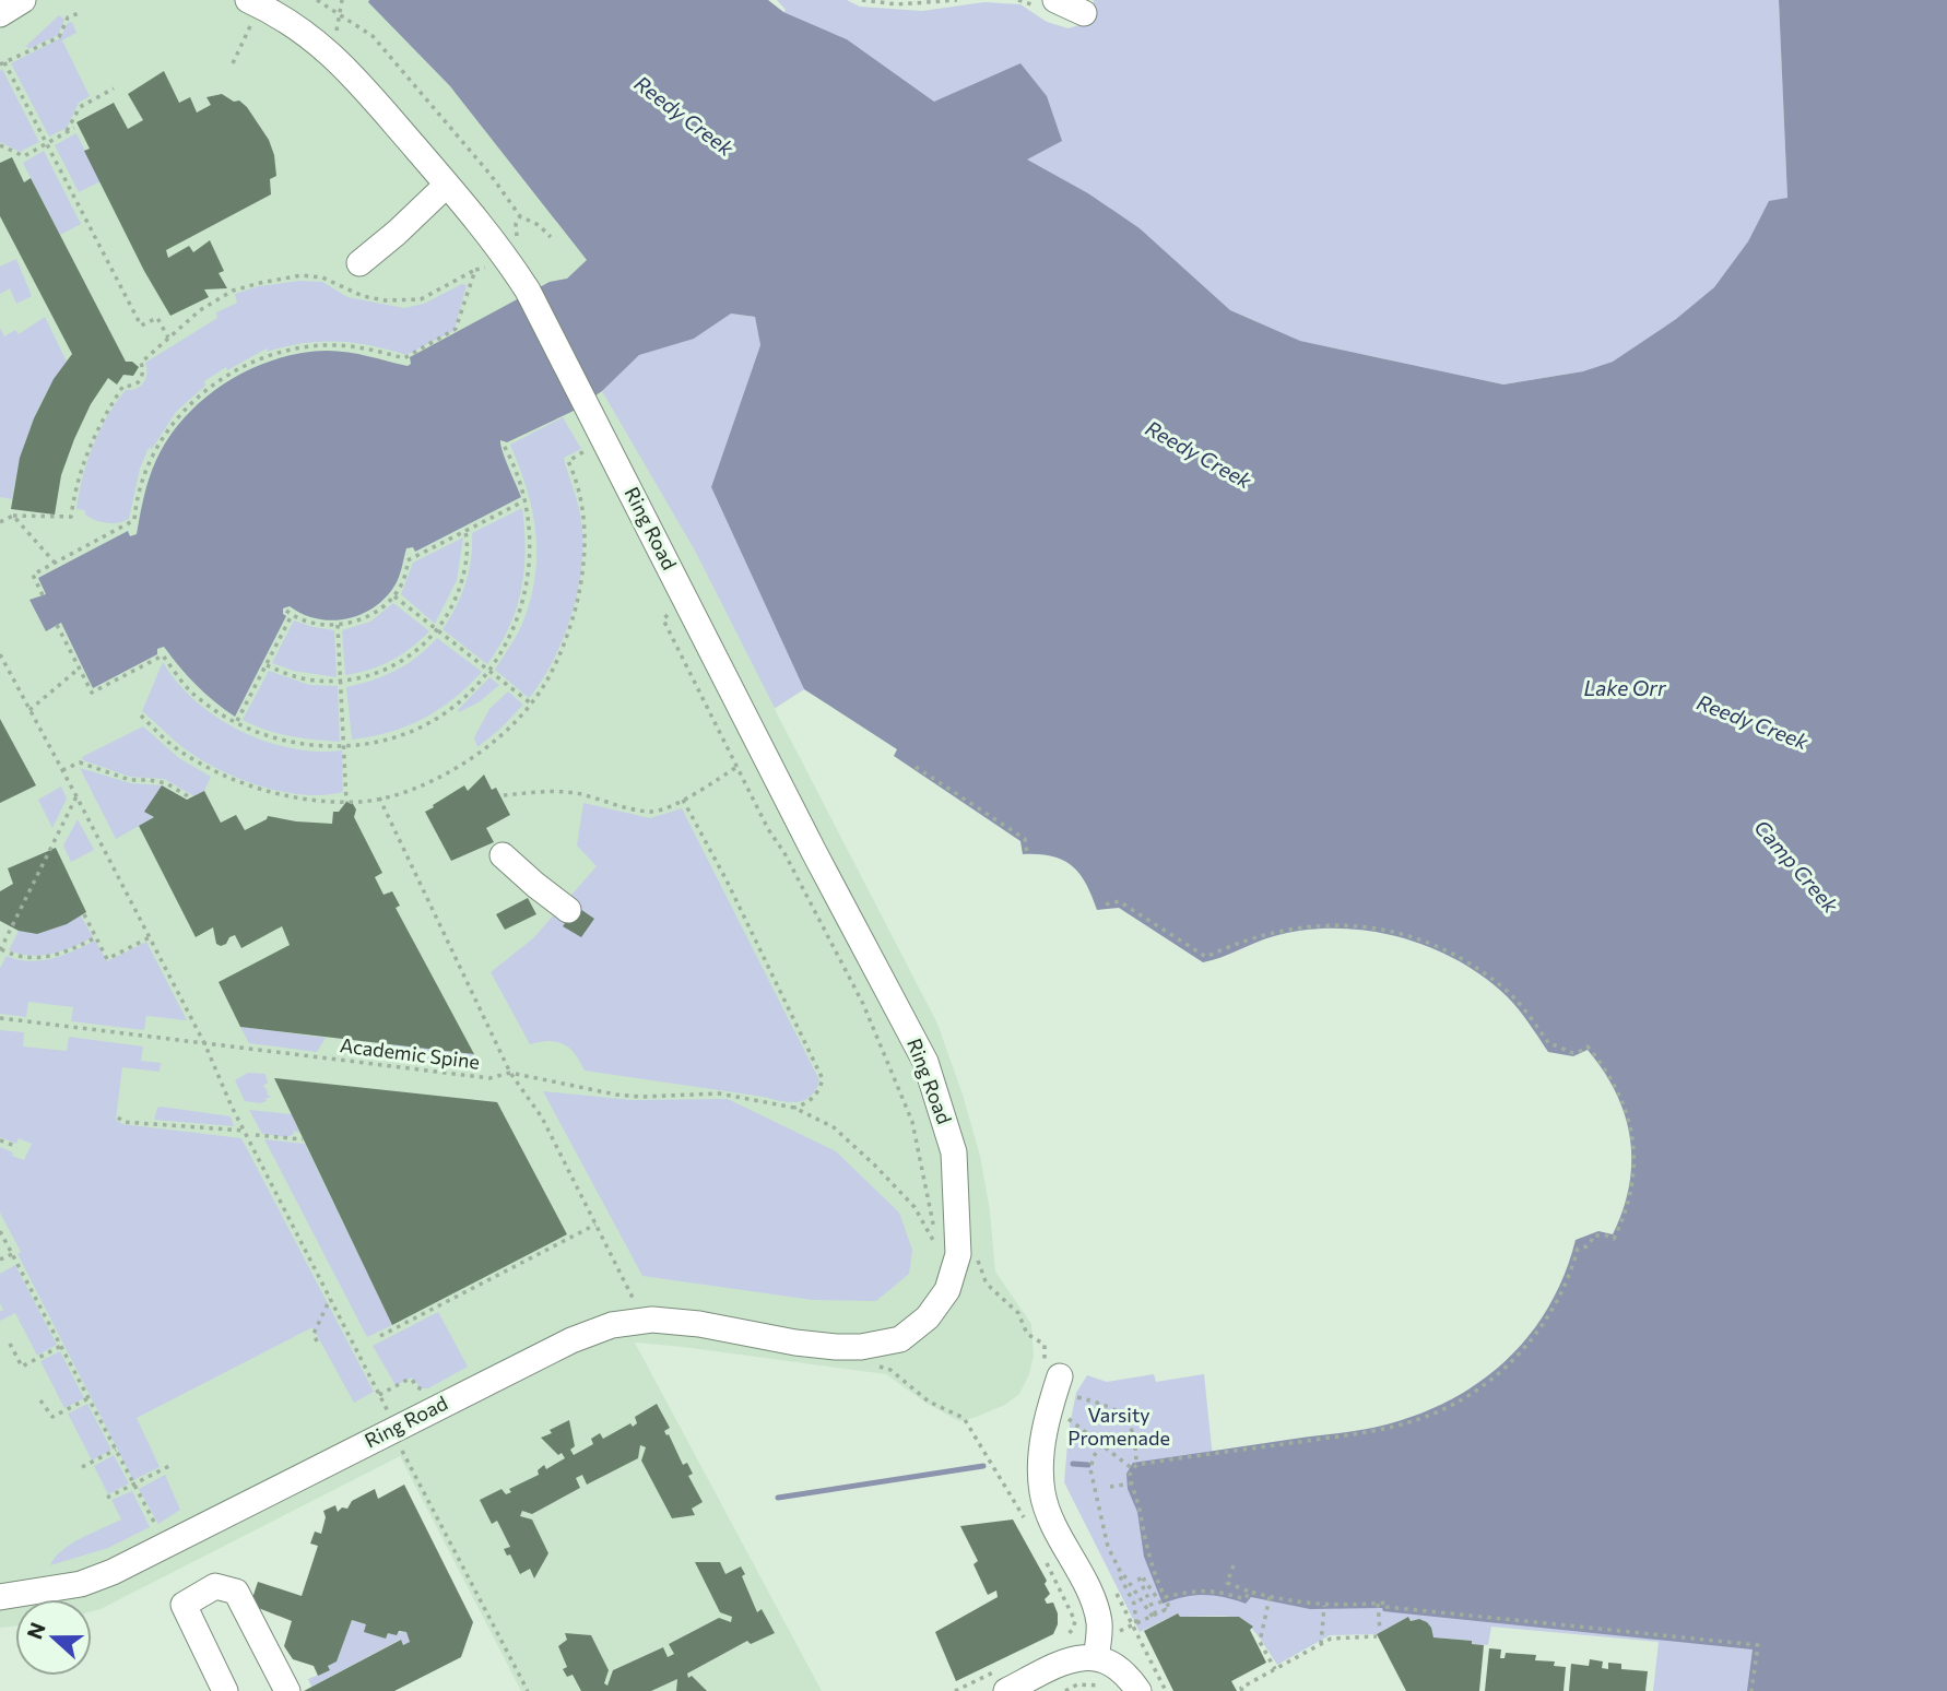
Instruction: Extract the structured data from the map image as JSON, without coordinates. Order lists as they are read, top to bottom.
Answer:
{
  "streets": {
    "street": ["Ring Road"],
    "path": ["Academic Spine"]
  },
  "water": ["Reedy Creek", "Lake Orr", "Camp Creek"],
  "parks": ["Varsity Promenade"],
  "north": "left"
}
